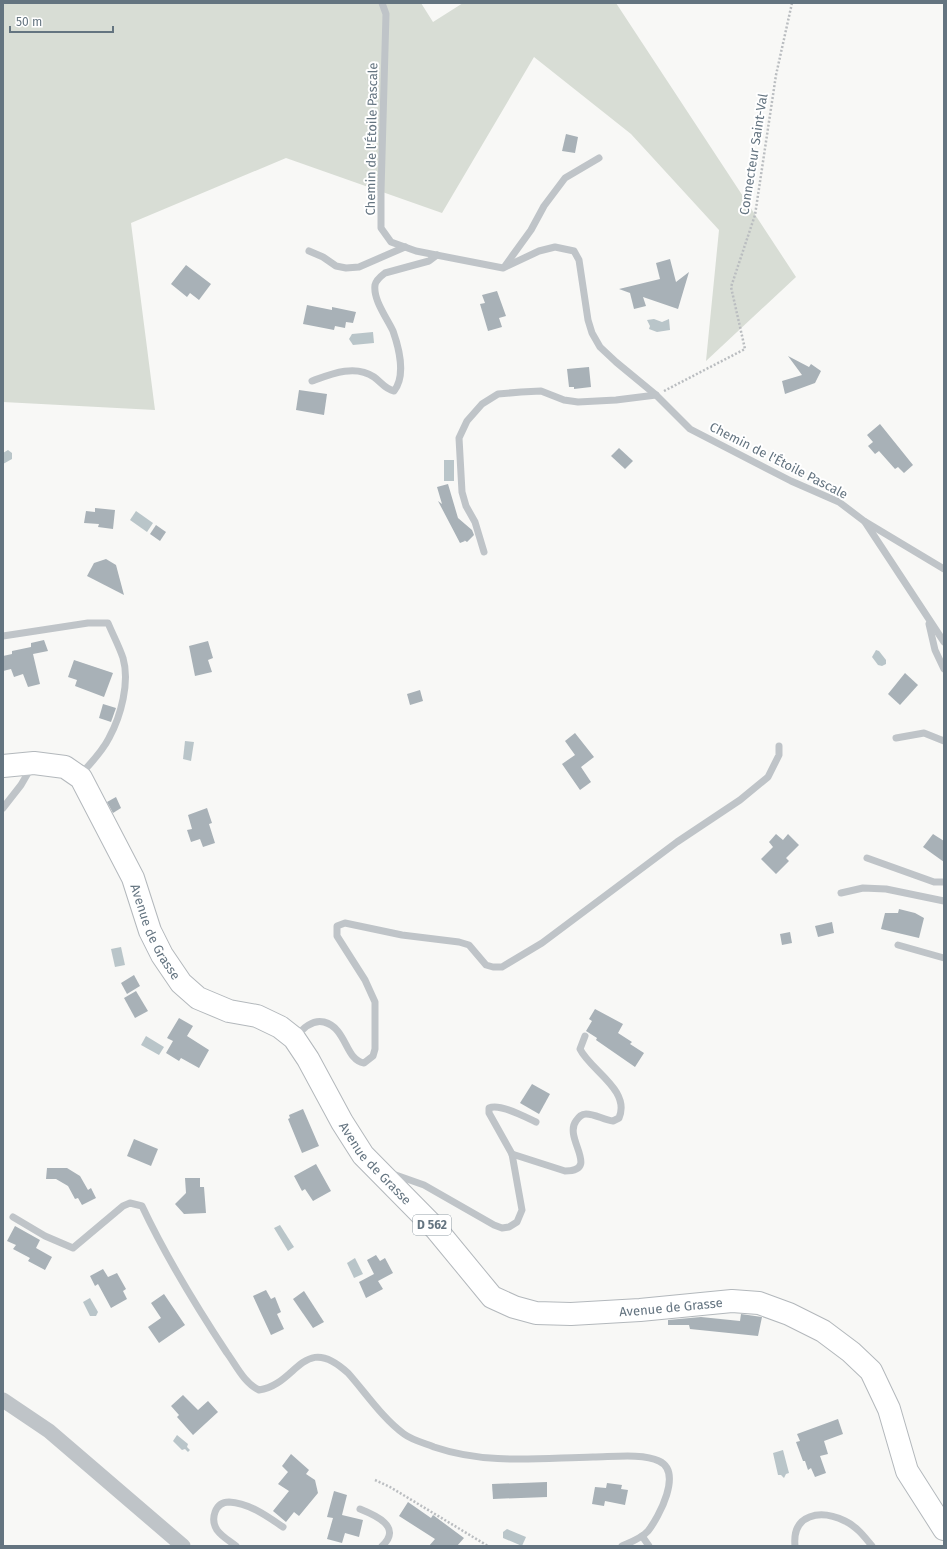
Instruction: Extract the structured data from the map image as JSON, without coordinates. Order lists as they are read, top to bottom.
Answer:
{
  "streets": {
    "main road": ["Avenue de Grasse", "D 562"],
    "lane": ["Chemin de l'Étoile Pascale"],
    "path": ["Connecteur Saint-Val"]
  },
  "crossings": [
    ["Chemin de l'Étoile Pascale", "Connecteur Saint-Val"]
  ],
  "scale_bar": "50 m"
}
